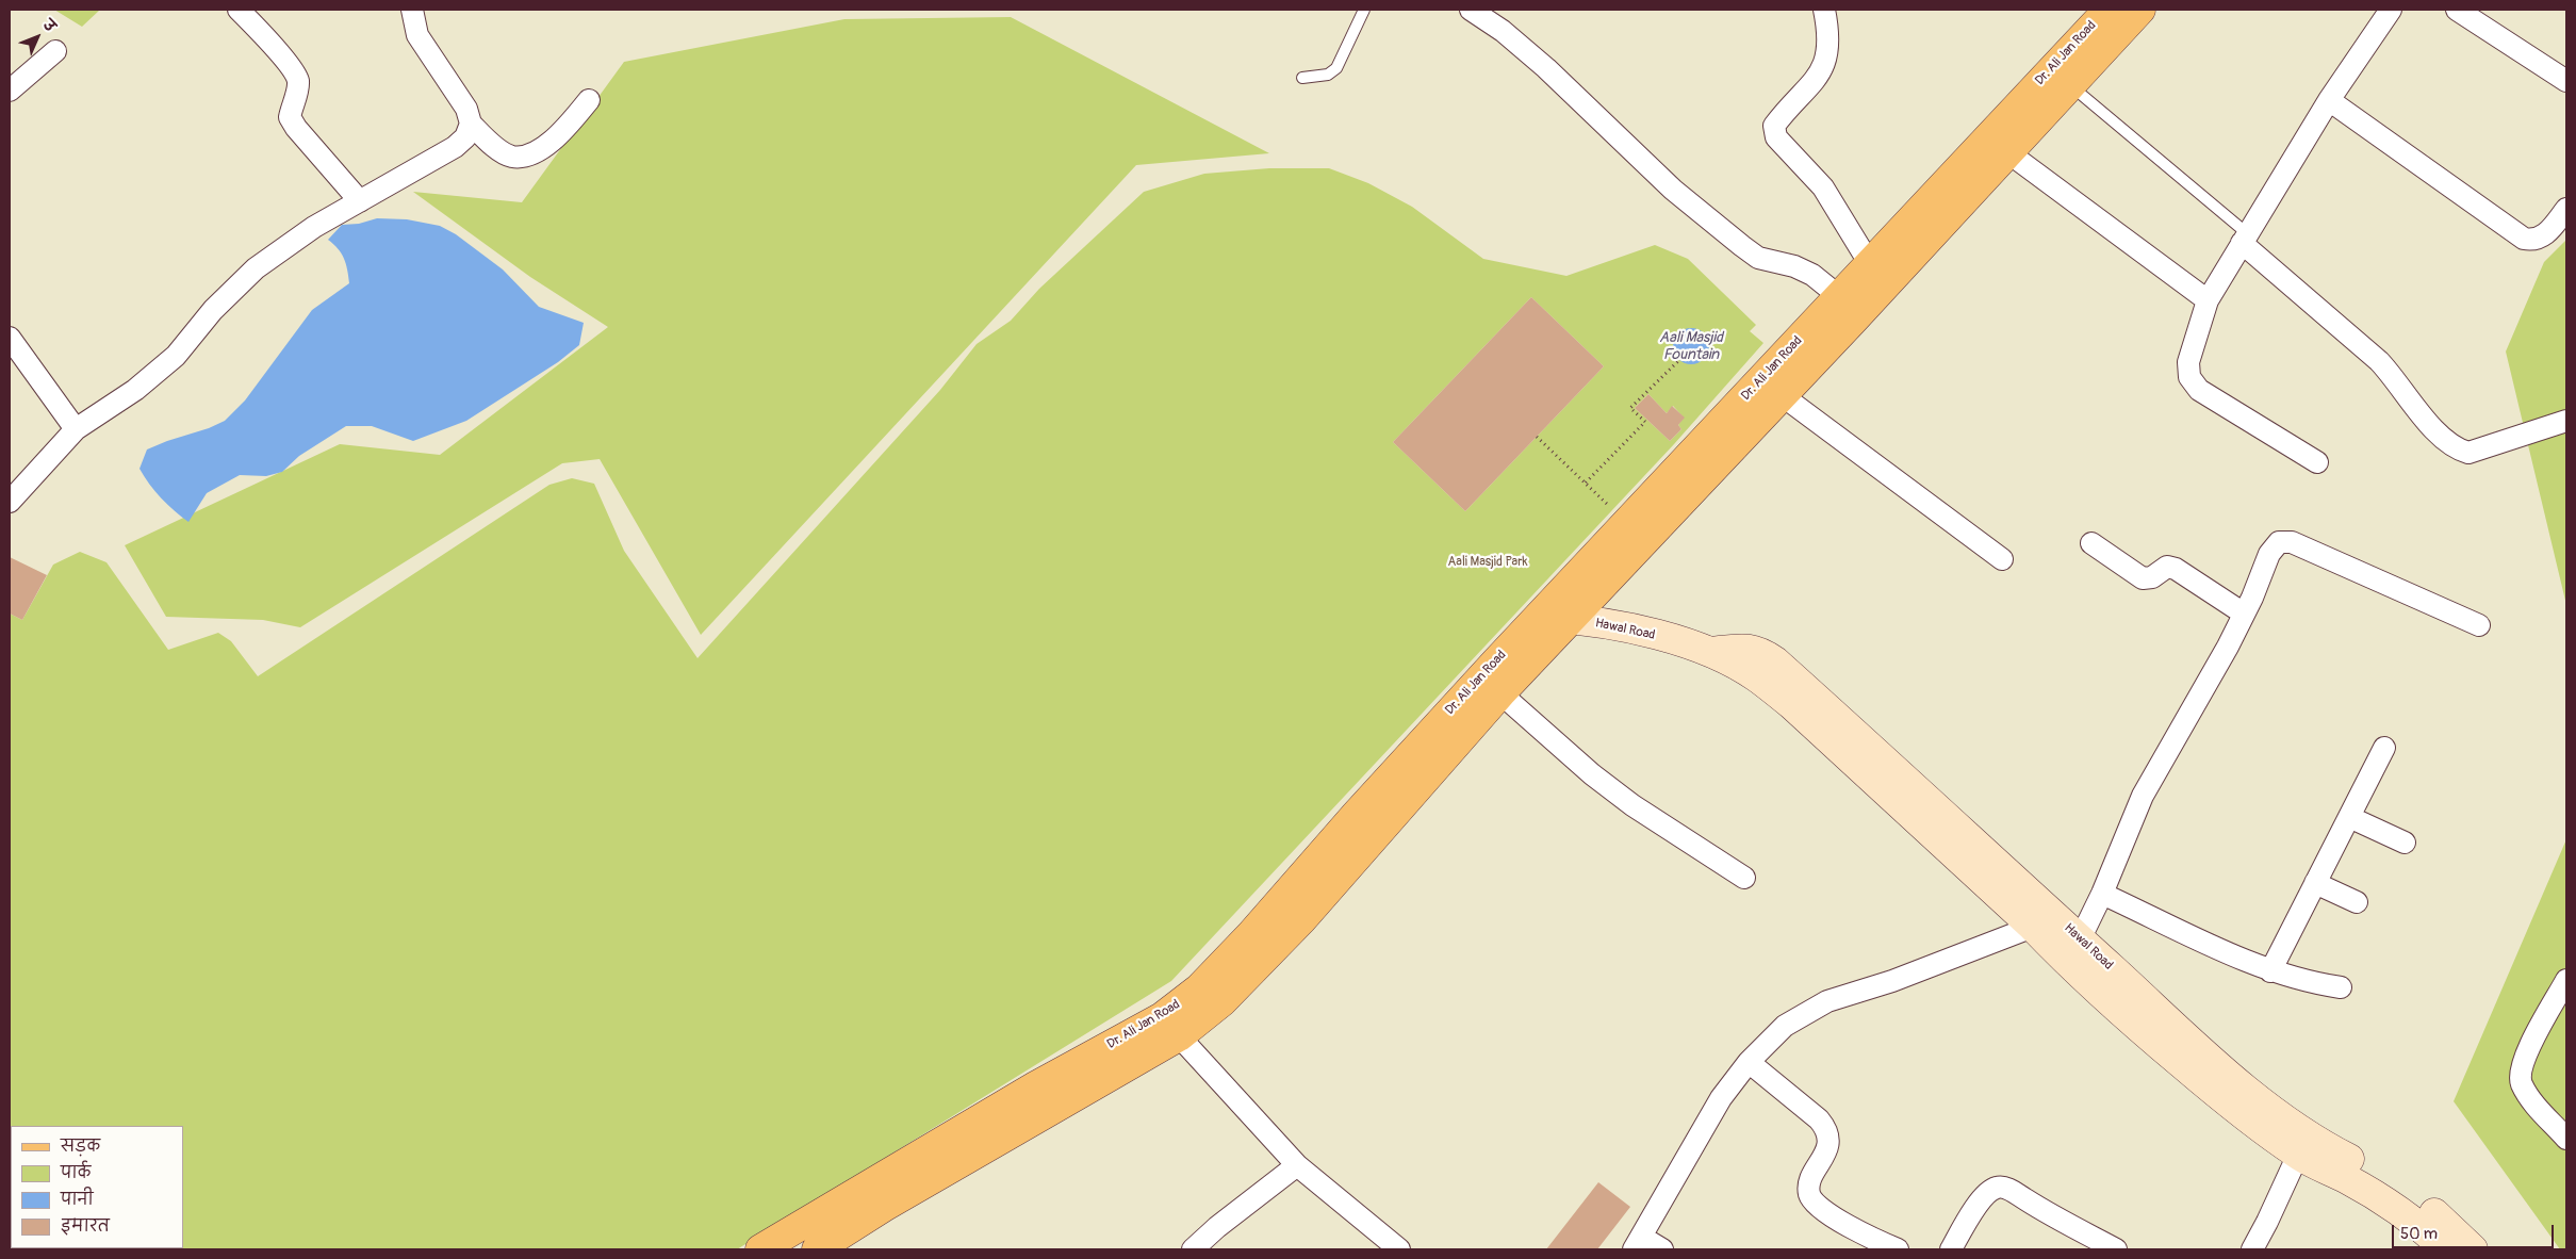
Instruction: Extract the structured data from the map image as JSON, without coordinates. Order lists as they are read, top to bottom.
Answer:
{
  "streets": {
    "main road": ["Dr. Ali Jan Road", "Hawal Road"]
  },
  "crossings": [
    ["Dr. Ali Jan Road", "Hawal Road"]
  ],
  "water": ["Aali Masjid Fountain"],
  "parks": ["Aali Masjid Park"],
  "legend": [
    "सड़क",
    "पार्क",
    "पानी",
    "इमारत"
  ],
  "scale_bar": "50 m",
  "north": "top right"
}
